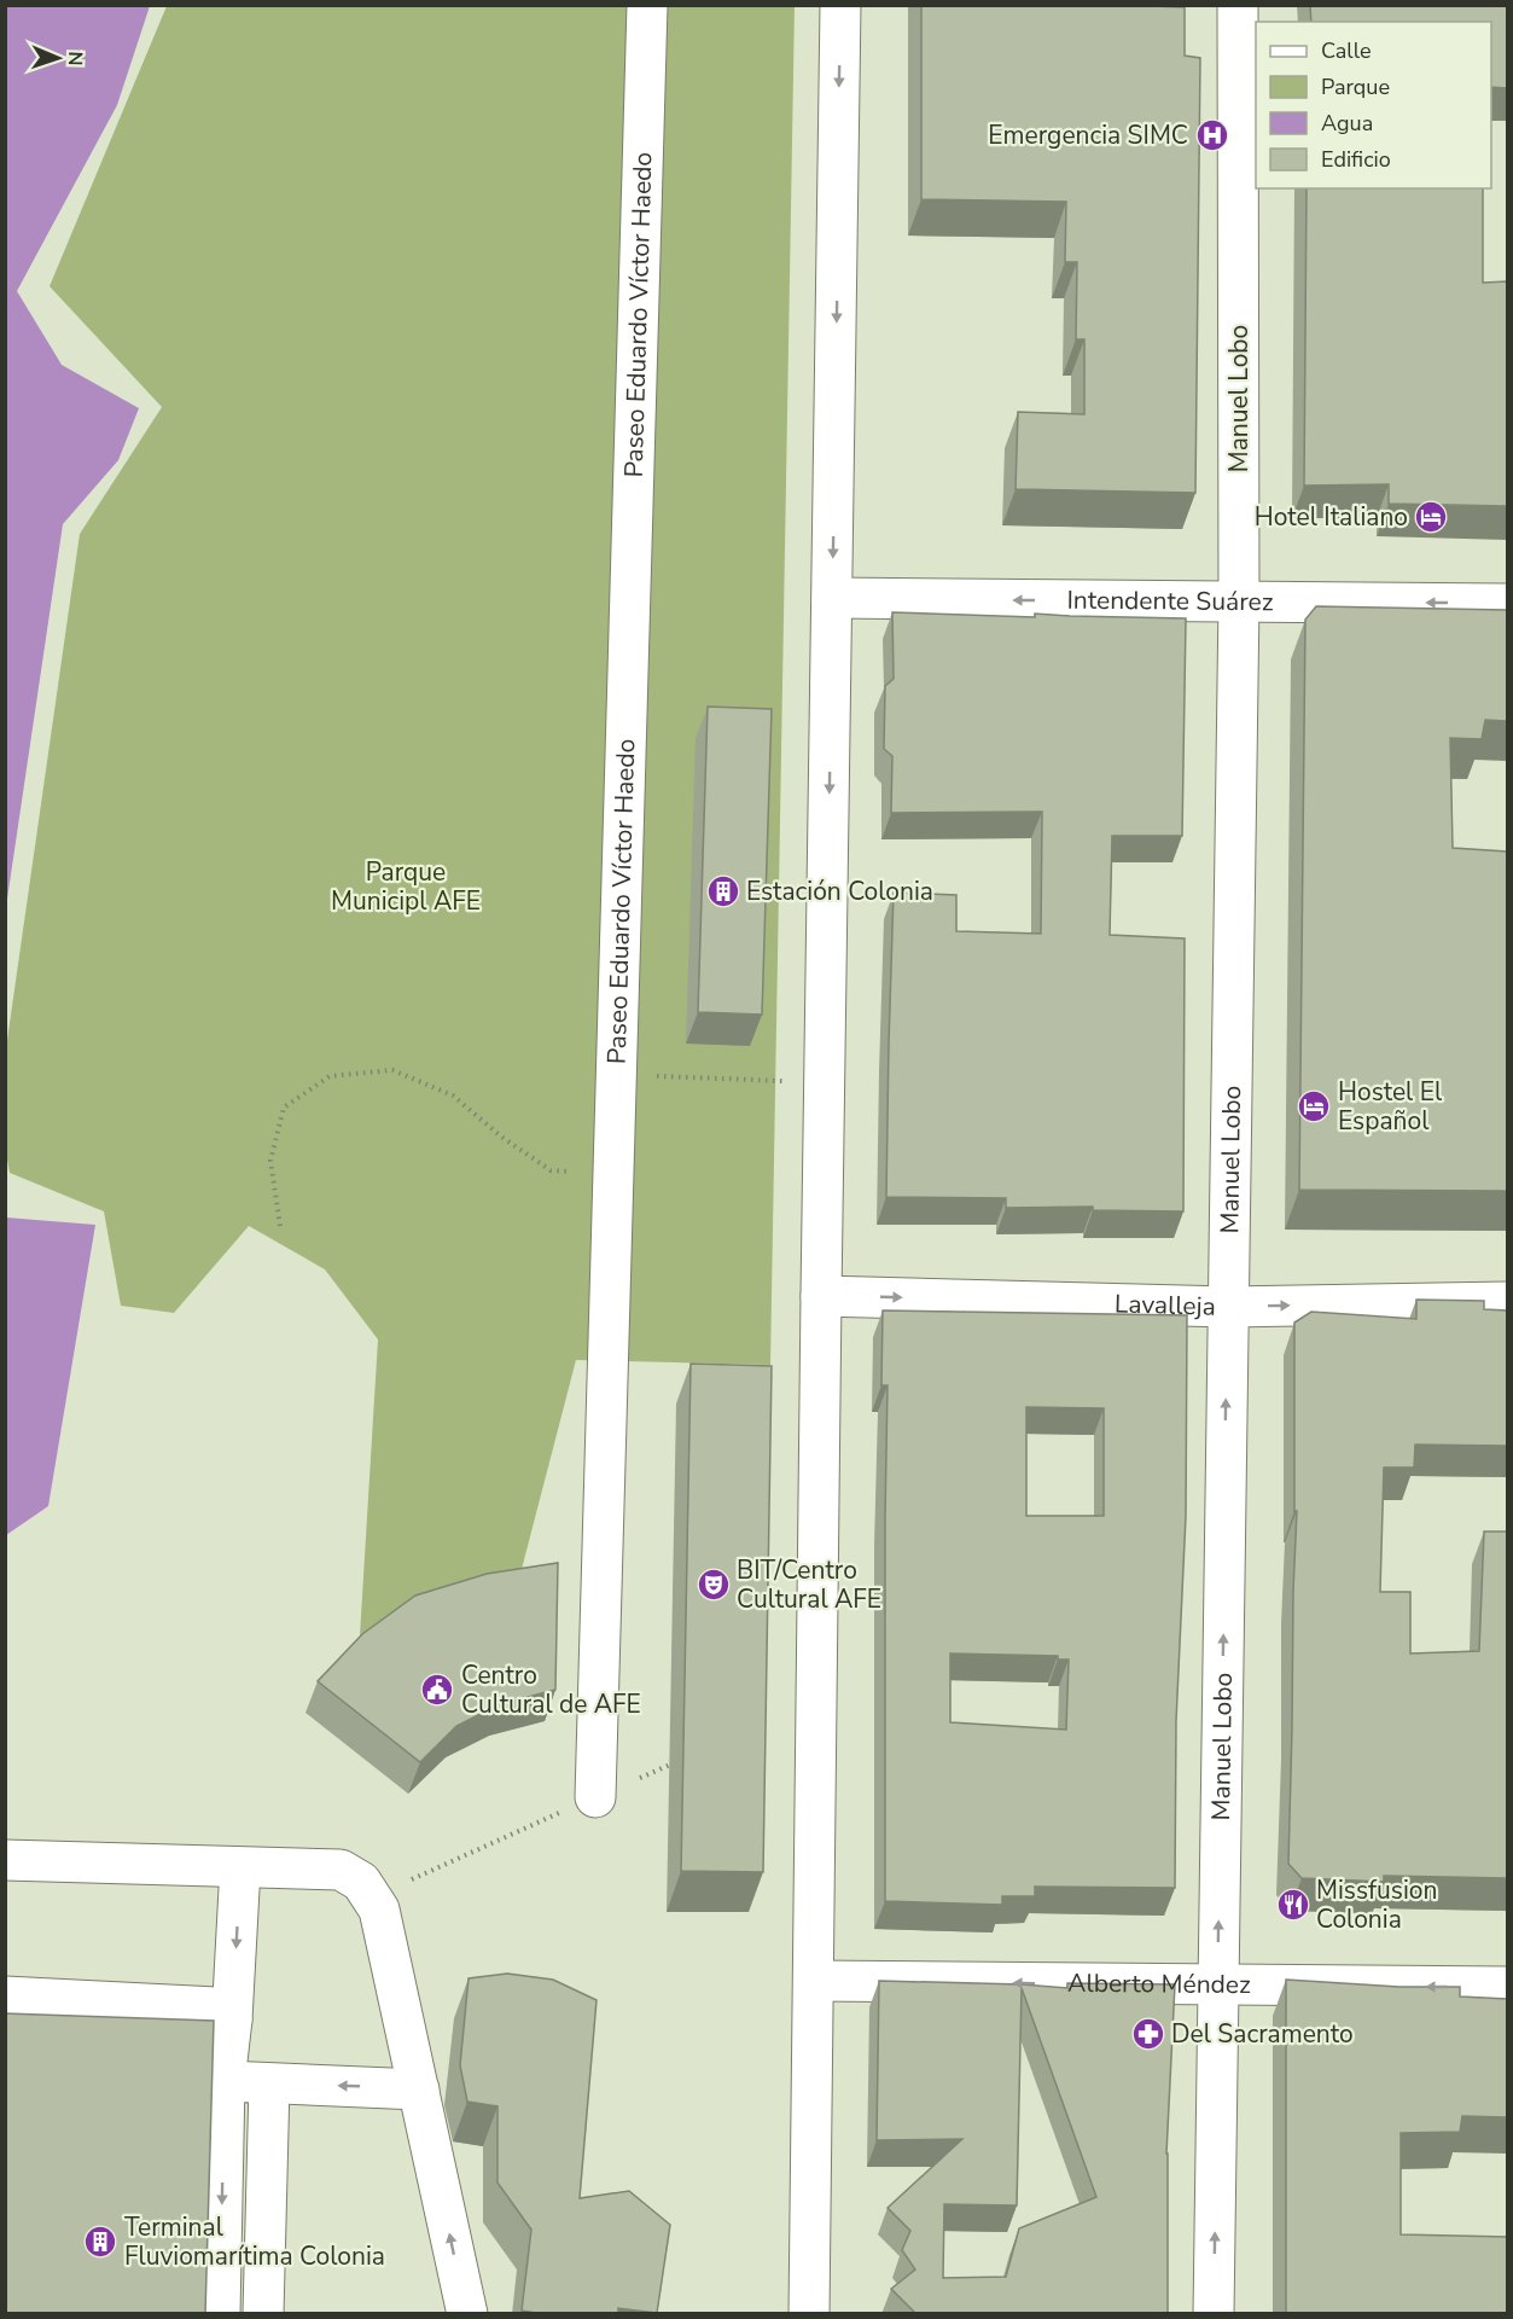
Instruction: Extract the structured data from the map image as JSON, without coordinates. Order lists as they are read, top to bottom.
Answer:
{
  "streets": {
    "street": [
      "Paseo Eduardo Víctor Haedo",
      "Manuel Lobo",
      "Intendente Suárez",
      "Lavalleja",
      "Alberto Méndez"
    ]
  },
  "crossings": [
    ["Manuel Lobo", "Intendente Suárez"],
    ["Manuel Lobo", "Lavalleja"],
    ["Manuel Lobo", "Alberto Méndez"]
  ],
  "one_way": [
    "Manuel Lobo",
    "Intendente Suárez",
    "Lavalleja",
    "Alberto Méndez"
  ],
  "parks": ["Parque Municipl AFE"],
  "places": {
    "hospital": ["Emergencia SIMC"],
    "hotel": ["Hotel Italiano", "Hostel El Español"],
    "building": ["Estación Colonia", "Terminal Fluviomarítima Colonia"],
    "theatre": ["BIT/Centro Cultural AFE"],
    "public building": ["Centro Cultural de AFE"],
    "restaurant": ["Missfusion Colonia"],
    "pharmacy": ["Del Sacramento"]
  },
  "legend": [
    "Calle",
    "Parque",
    "Agua",
    "Edificio"
  ],
  "north": "right"
}
